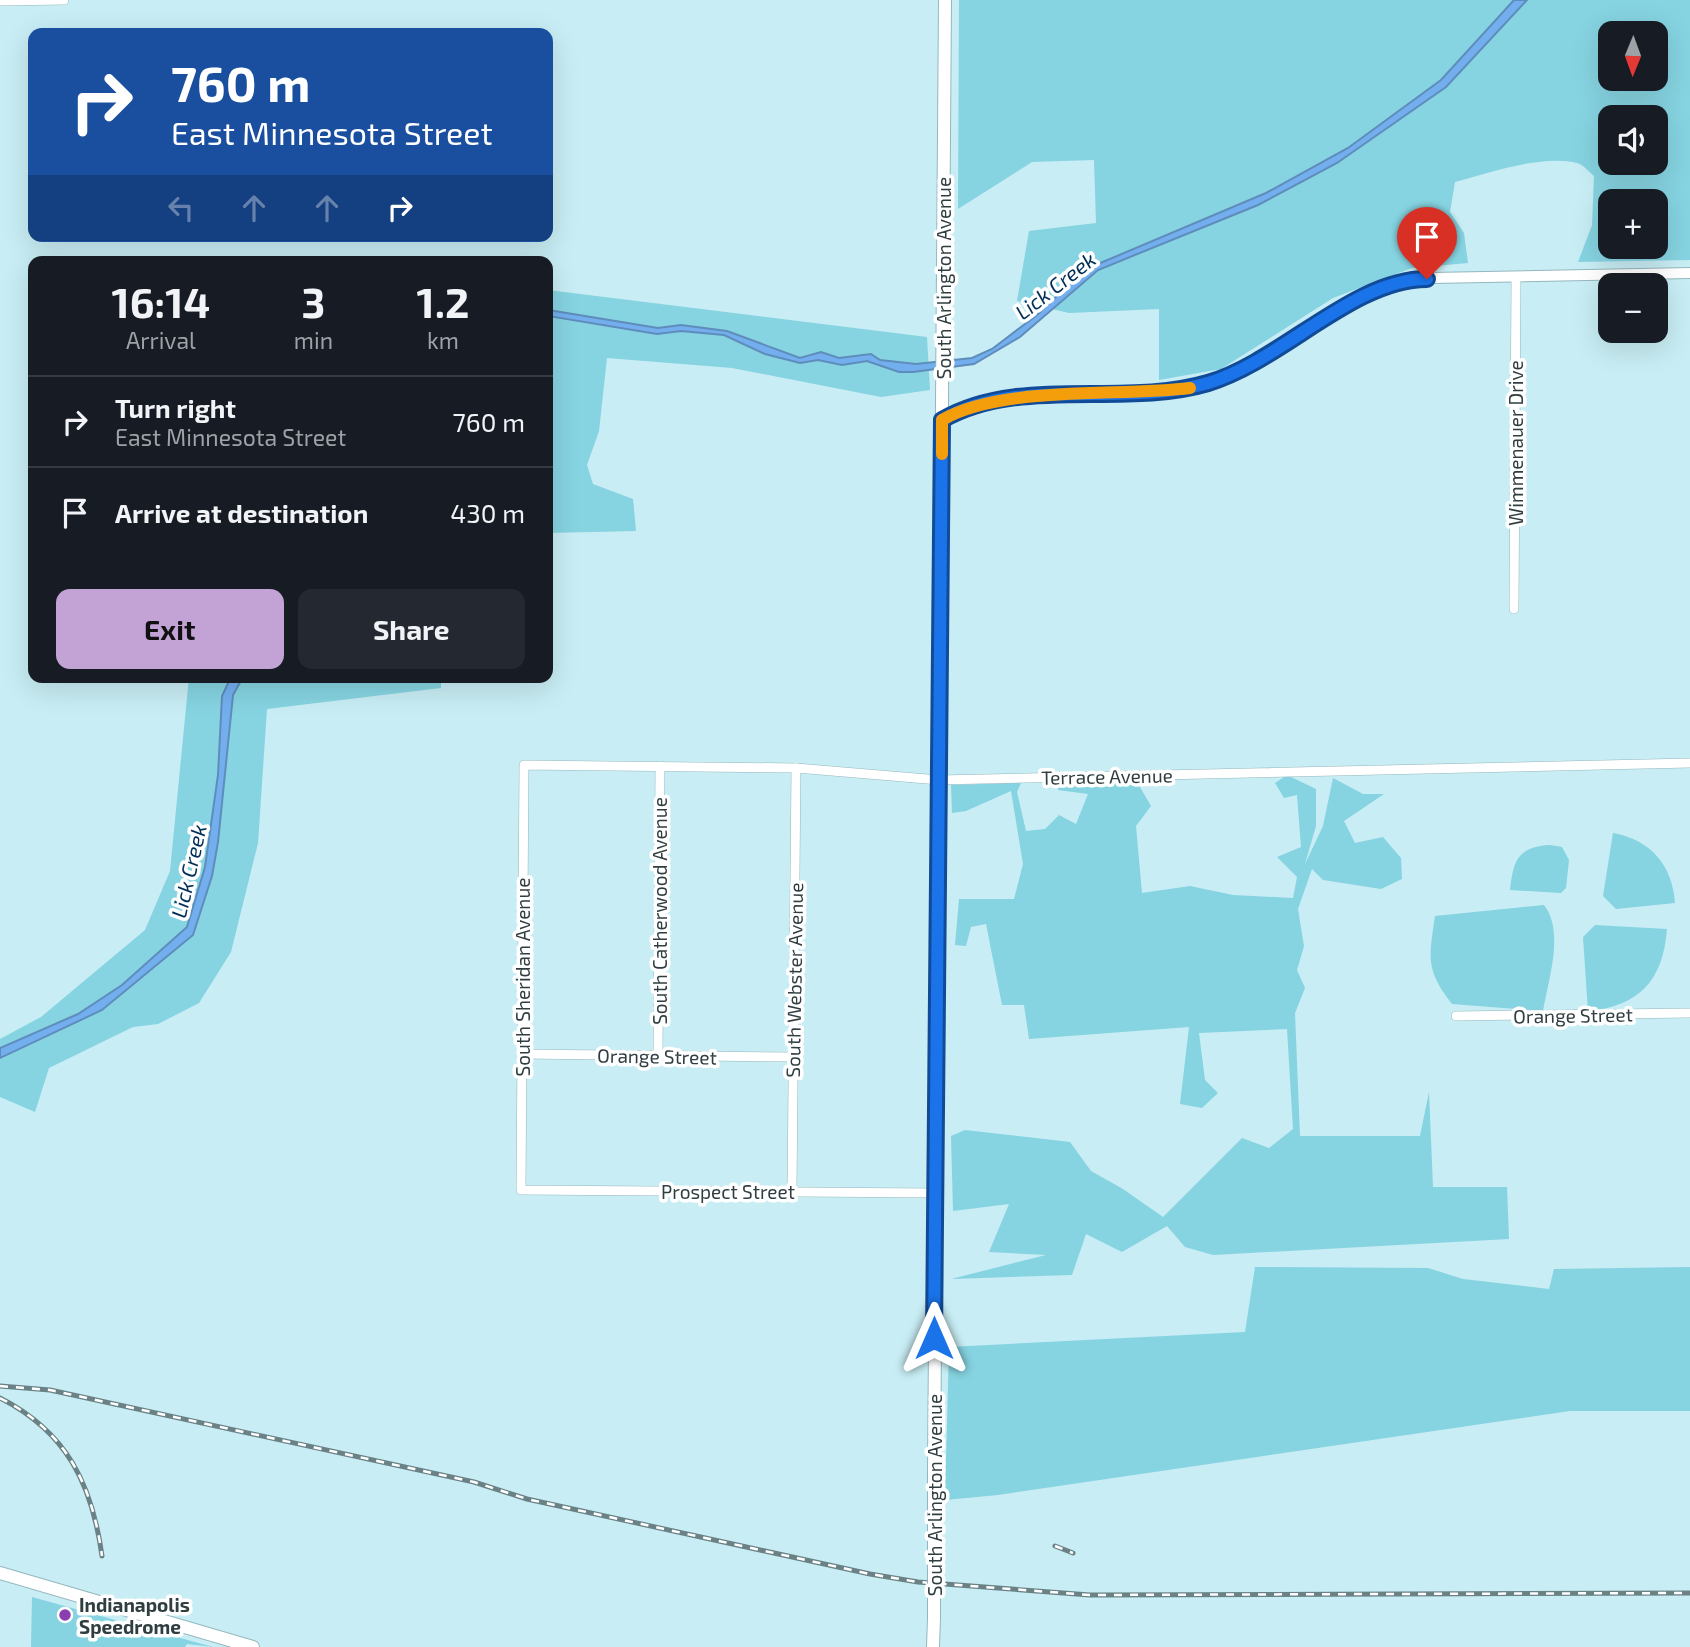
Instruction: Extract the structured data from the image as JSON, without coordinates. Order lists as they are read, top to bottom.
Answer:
{
  "streets": {
    "main road": ["South Arlington Avenue"],
    "street": [
      "Wimmenauer Drive",
      "Terrace Avenue",
      "South Catherwood Avenue",
      "South Sheridan Avenue",
      "South Webster Avenue",
      "Orange Street",
      "Prospect Street"
    ]
  },
  "crossings": [
    ["South Arlington Avenue", "Terrace Avenue"],
    ["South Arlington Avenue", "Prospect Street"],
    ["Terrace Avenue", "South Catherwood Avenue"],
    ["Terrace Avenue", "South Sheridan Avenue"],
    ["Terrace Avenue", "South Webster Avenue"],
    ["South Catherwood Avenue", "Orange Street"],
    ["South Sheridan Avenue", "Orange Street"],
    ["South Sheridan Avenue", "Prospect Street"],
    ["South Webster Avenue", "Orange Street"],
    ["South Webster Avenue", "Prospect Street"]
  ],
  "water": ["Lick Creek"],
  "places": ["Indianapolis Speedrome"],
  "north": "bottom",
  "page": {
    "map_buttons": ["+", "−"],
    "turn": ["760 m", "East Minnesota Street"],
    "eta": [
      "16:14",
      "Arrival",
      "3",
      "min",
      "1.2",
      "km"
    ],
    "list": [
      {
        "name": "Turn right",
        "note": "East Minnesota Street",
        "value": "760 m"
      },
      {
        "name": "Arrive at destination",
        "value": "430 m"
      }
    ],
    "buttons": ["Exit", "Share"]
  }
}
